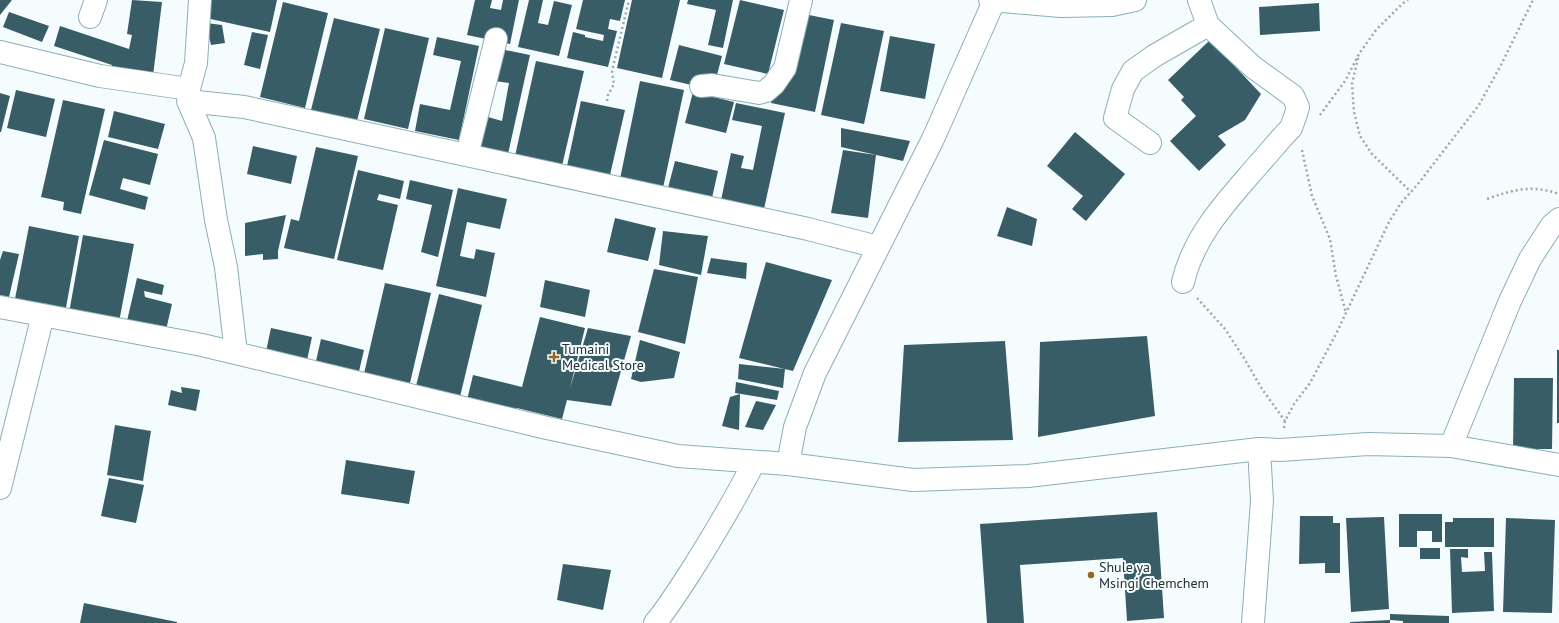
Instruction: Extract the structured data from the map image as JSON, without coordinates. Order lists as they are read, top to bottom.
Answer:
{
  "places": {
    "health": ["Tumaini Medical Store"],
    "other": ["Shule ya Msingi Chemchem"]
  }
}
